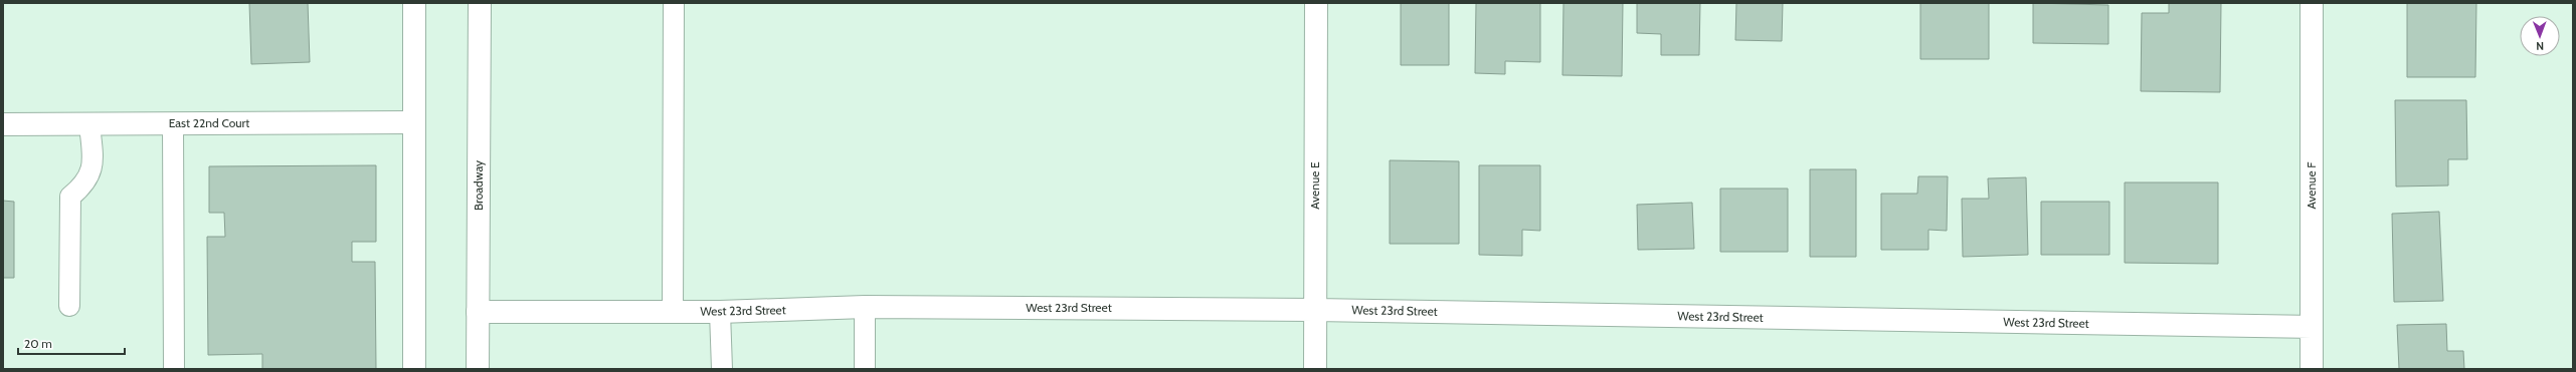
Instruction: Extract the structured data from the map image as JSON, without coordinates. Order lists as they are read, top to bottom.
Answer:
{
  "streets": {
    "street": [
      "East 22nd Court",
      "Broadway",
      "Avenue E",
      "Avenue F",
      "West 23rd Street"
    ]
  },
  "crossings": [
    ["Broadway", "West 23rd Street"],
    ["Avenue E", "West 23rd Street"],
    ["Avenue F", "West 23rd Street"]
  ],
  "scale_bar": "20 m",
  "north": "bottom"
}
